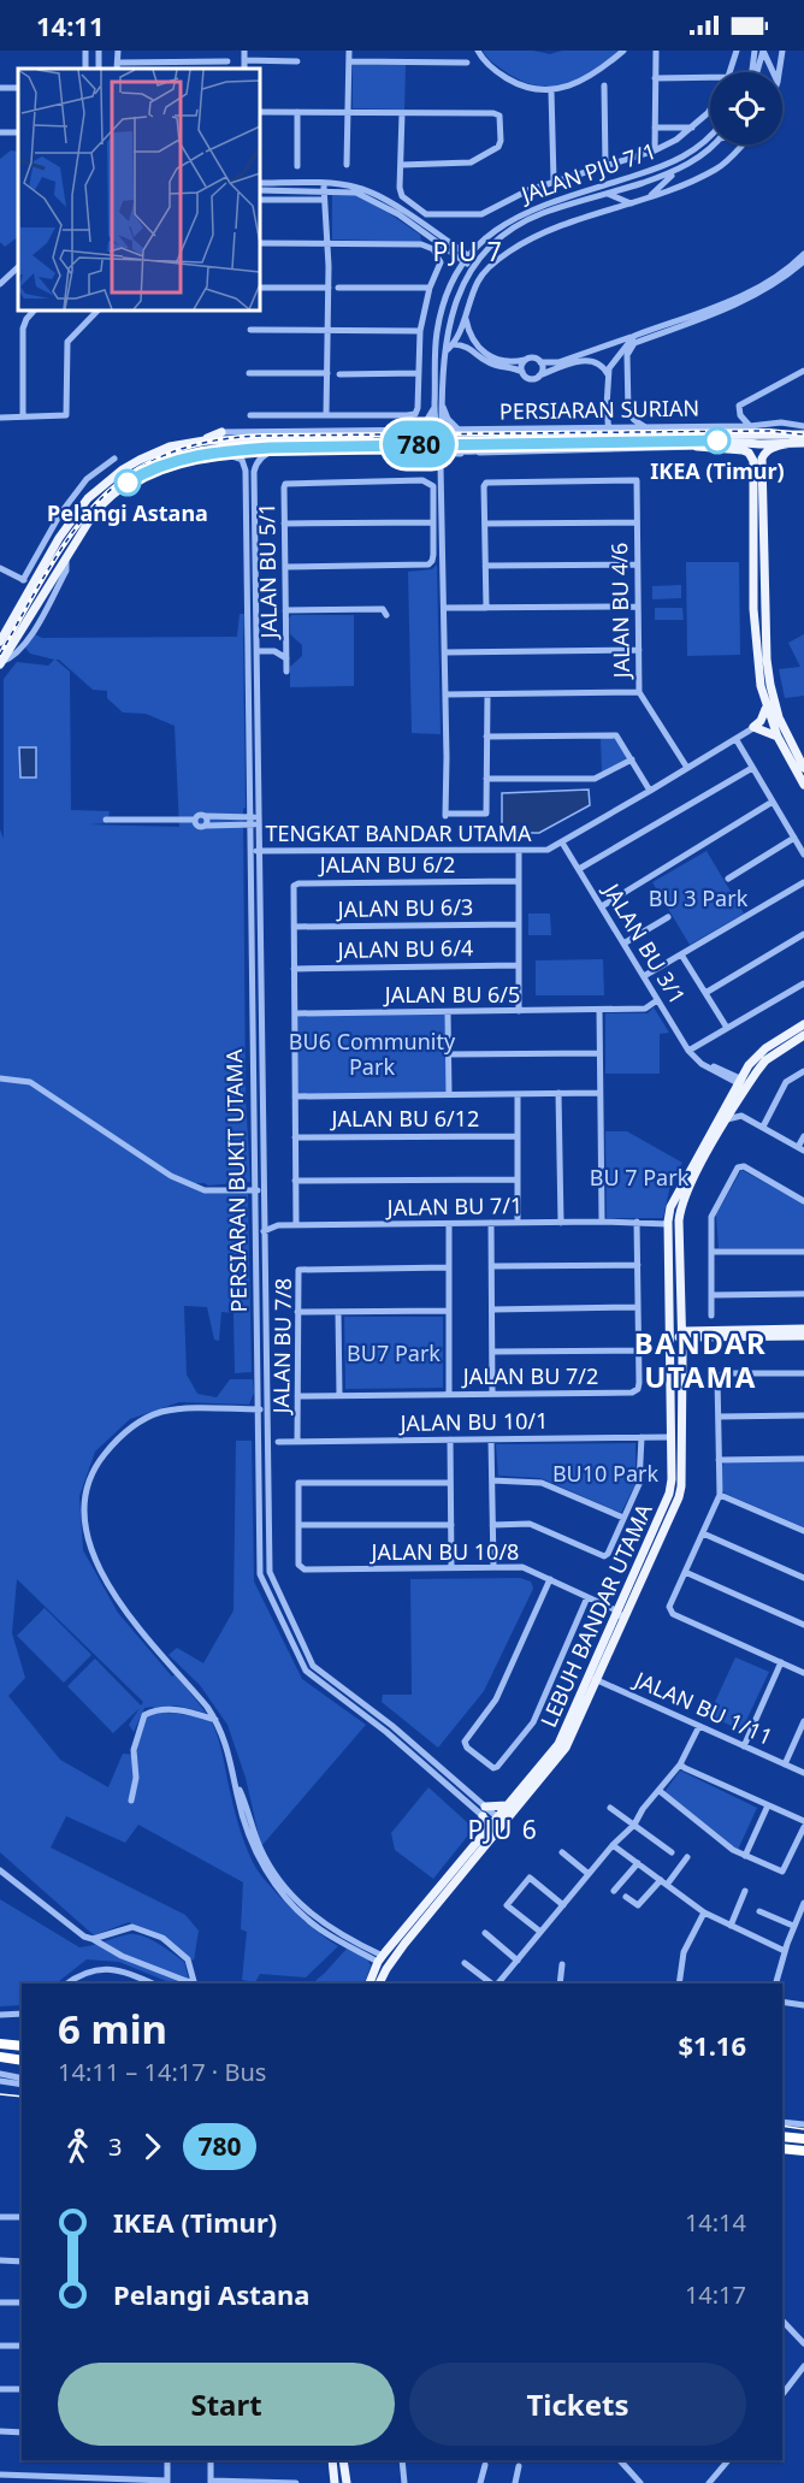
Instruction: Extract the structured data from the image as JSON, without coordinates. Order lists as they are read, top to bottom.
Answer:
{
  "streets": {
    "main road": ["PERSIARAN SURIAN", "LEBUH BANDAR UTAMA"],
    "street": [
      "JALAN PJU 7/1",
      "JALAN BU 5/1",
      "JALAN BU 4/6",
      "TENGKAT BANDAR UTAMA",
      "JALAN BU 6/2",
      "JALAN BU 6/3",
      "JALAN BU 3/1",
      "JALAN BU 6/4",
      "JALAN BU 6/5",
      "JALAN BU 6/12",
      "PERSIARAN BUKIT UTAMA",
      "JALAN BU 7/1",
      "JALAN BU 7/8",
      "JALAN BU 7/2",
      "JALAN BU 10/1",
      "JALAN BU 10/8",
      "JALAN BU 1/11"
    ]
  },
  "crossings": [
    ["JALAN PJU 7/1", "PERSIARAN SURIAN"],
    ["JALAN BU 4/6", "TENGKAT BANDAR UTAMA"],
    ["TENGKAT BANDAR UTAMA", "JALAN BU 3/1"],
    ["TENGKAT BANDAR UTAMA", "PERSIARAN BUKIT UTAMA"],
    ["JALAN BU 6/2", "JALAN BU 6/3"],
    ["JALAN BU 6/2", "JALAN BU 6/4"],
    ["JALAN BU 6/2", "JALAN BU 6/5"],
    ["JALAN BU 6/2", "JALAN BU 6/12"],
    ["JALAN BU 6/2", "JALAN BU 7/1"],
    ["JALAN BU 3/1", "JALAN BU 6/5"],
    ["JALAN BU 3/1", "LEBUH BANDAR UTAMA"],
    ["PERSIARAN BUKIT UTAMA", "JALAN BU 7/1"],
    ["PERSIARAN BUKIT UTAMA", "LEBUH BANDAR UTAMA"],
    ["JALAN BU 7/1", "JALAN BU 7/2"],
    ["JALAN BU 7/1", "LEBUH BANDAR UTAMA"],
    ["JALAN BU 7/8", "JALAN BU 7/2"],
    ["JALAN BU 7/8", "JALAN BU 10/1"],
    ["JALAN BU 10/1", "LEBUH BANDAR UTAMA"],
    ["JALAN BU 10/8", "LEBUH BANDAR UTAMA"],
    ["LEBUH BANDAR UTAMA", "JALAN BU 1/11"]
  ],
  "districts": ["PJU 7", "BANDAR UTAMA", "PJU 6"],
  "parks": [
    "BU 3 Park",
    "BU6 Community Park",
    "BU 7 Park",
    "BU7 Park",
    "BU10 Park"
  ],
  "places": ["IKEA (Timur)", "Pelangi Astana"],
  "lines": ["bus line 780"],
  "page": {
    "status": "14:11",
    "on_map": "780",
    "heading": ["6 min", "14:11 – 14:17 · Bus", "$1.16"],
    "legs": ["3", "780"],
    "list": [
      {
        "name": "IKEA (Timur)",
        "value": "14:14"
      },
      {
        "name": "Pelangi Astana",
        "value": "14:17"
      }
    ],
    "buttons": ["Start", "Tickets"]
  }
}
